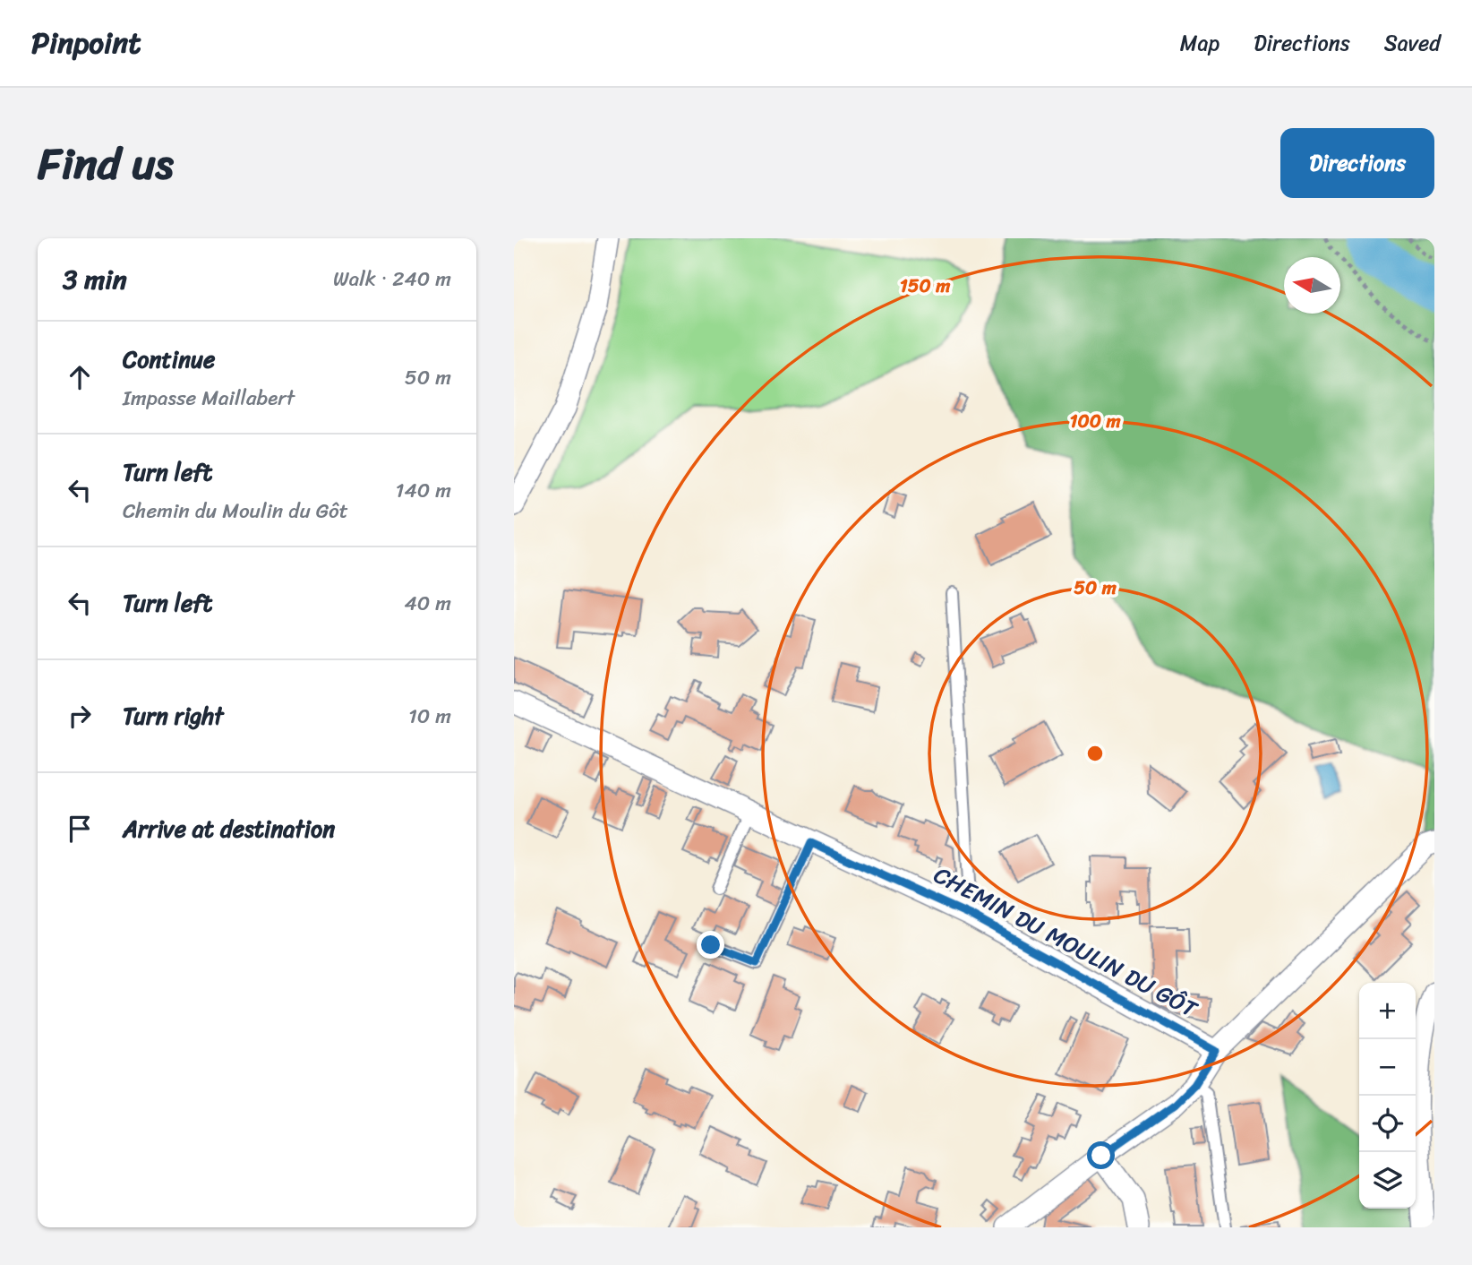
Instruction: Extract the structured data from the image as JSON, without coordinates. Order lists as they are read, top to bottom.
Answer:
{
  "streets": {
    "street": ["CHEMIN DU MOULIN DU GÔT"]
  },
  "north": "left",
  "page": {
    "header": "Pinpoint",
    "nav": ["Map", "Directions", "Saved"],
    "title": "Find us",
    "buttons": "Directions",
    "heading": ["3 min", "Walk · 240 m"],
    "list": [
      ["Continue", "Impasse Maillabert", "50 m"],
      ["Turn left", "Chemin du Moulin du Gôt", "140 m"],
      ["Turn left", "40 m"],
      ["Turn right", "10 m"],
      "Arrive at destination"
    ],
    "map_buttons": ["+", "−"]
  },
  "rings": ["150 m", "100 m", "50 m"]
}
